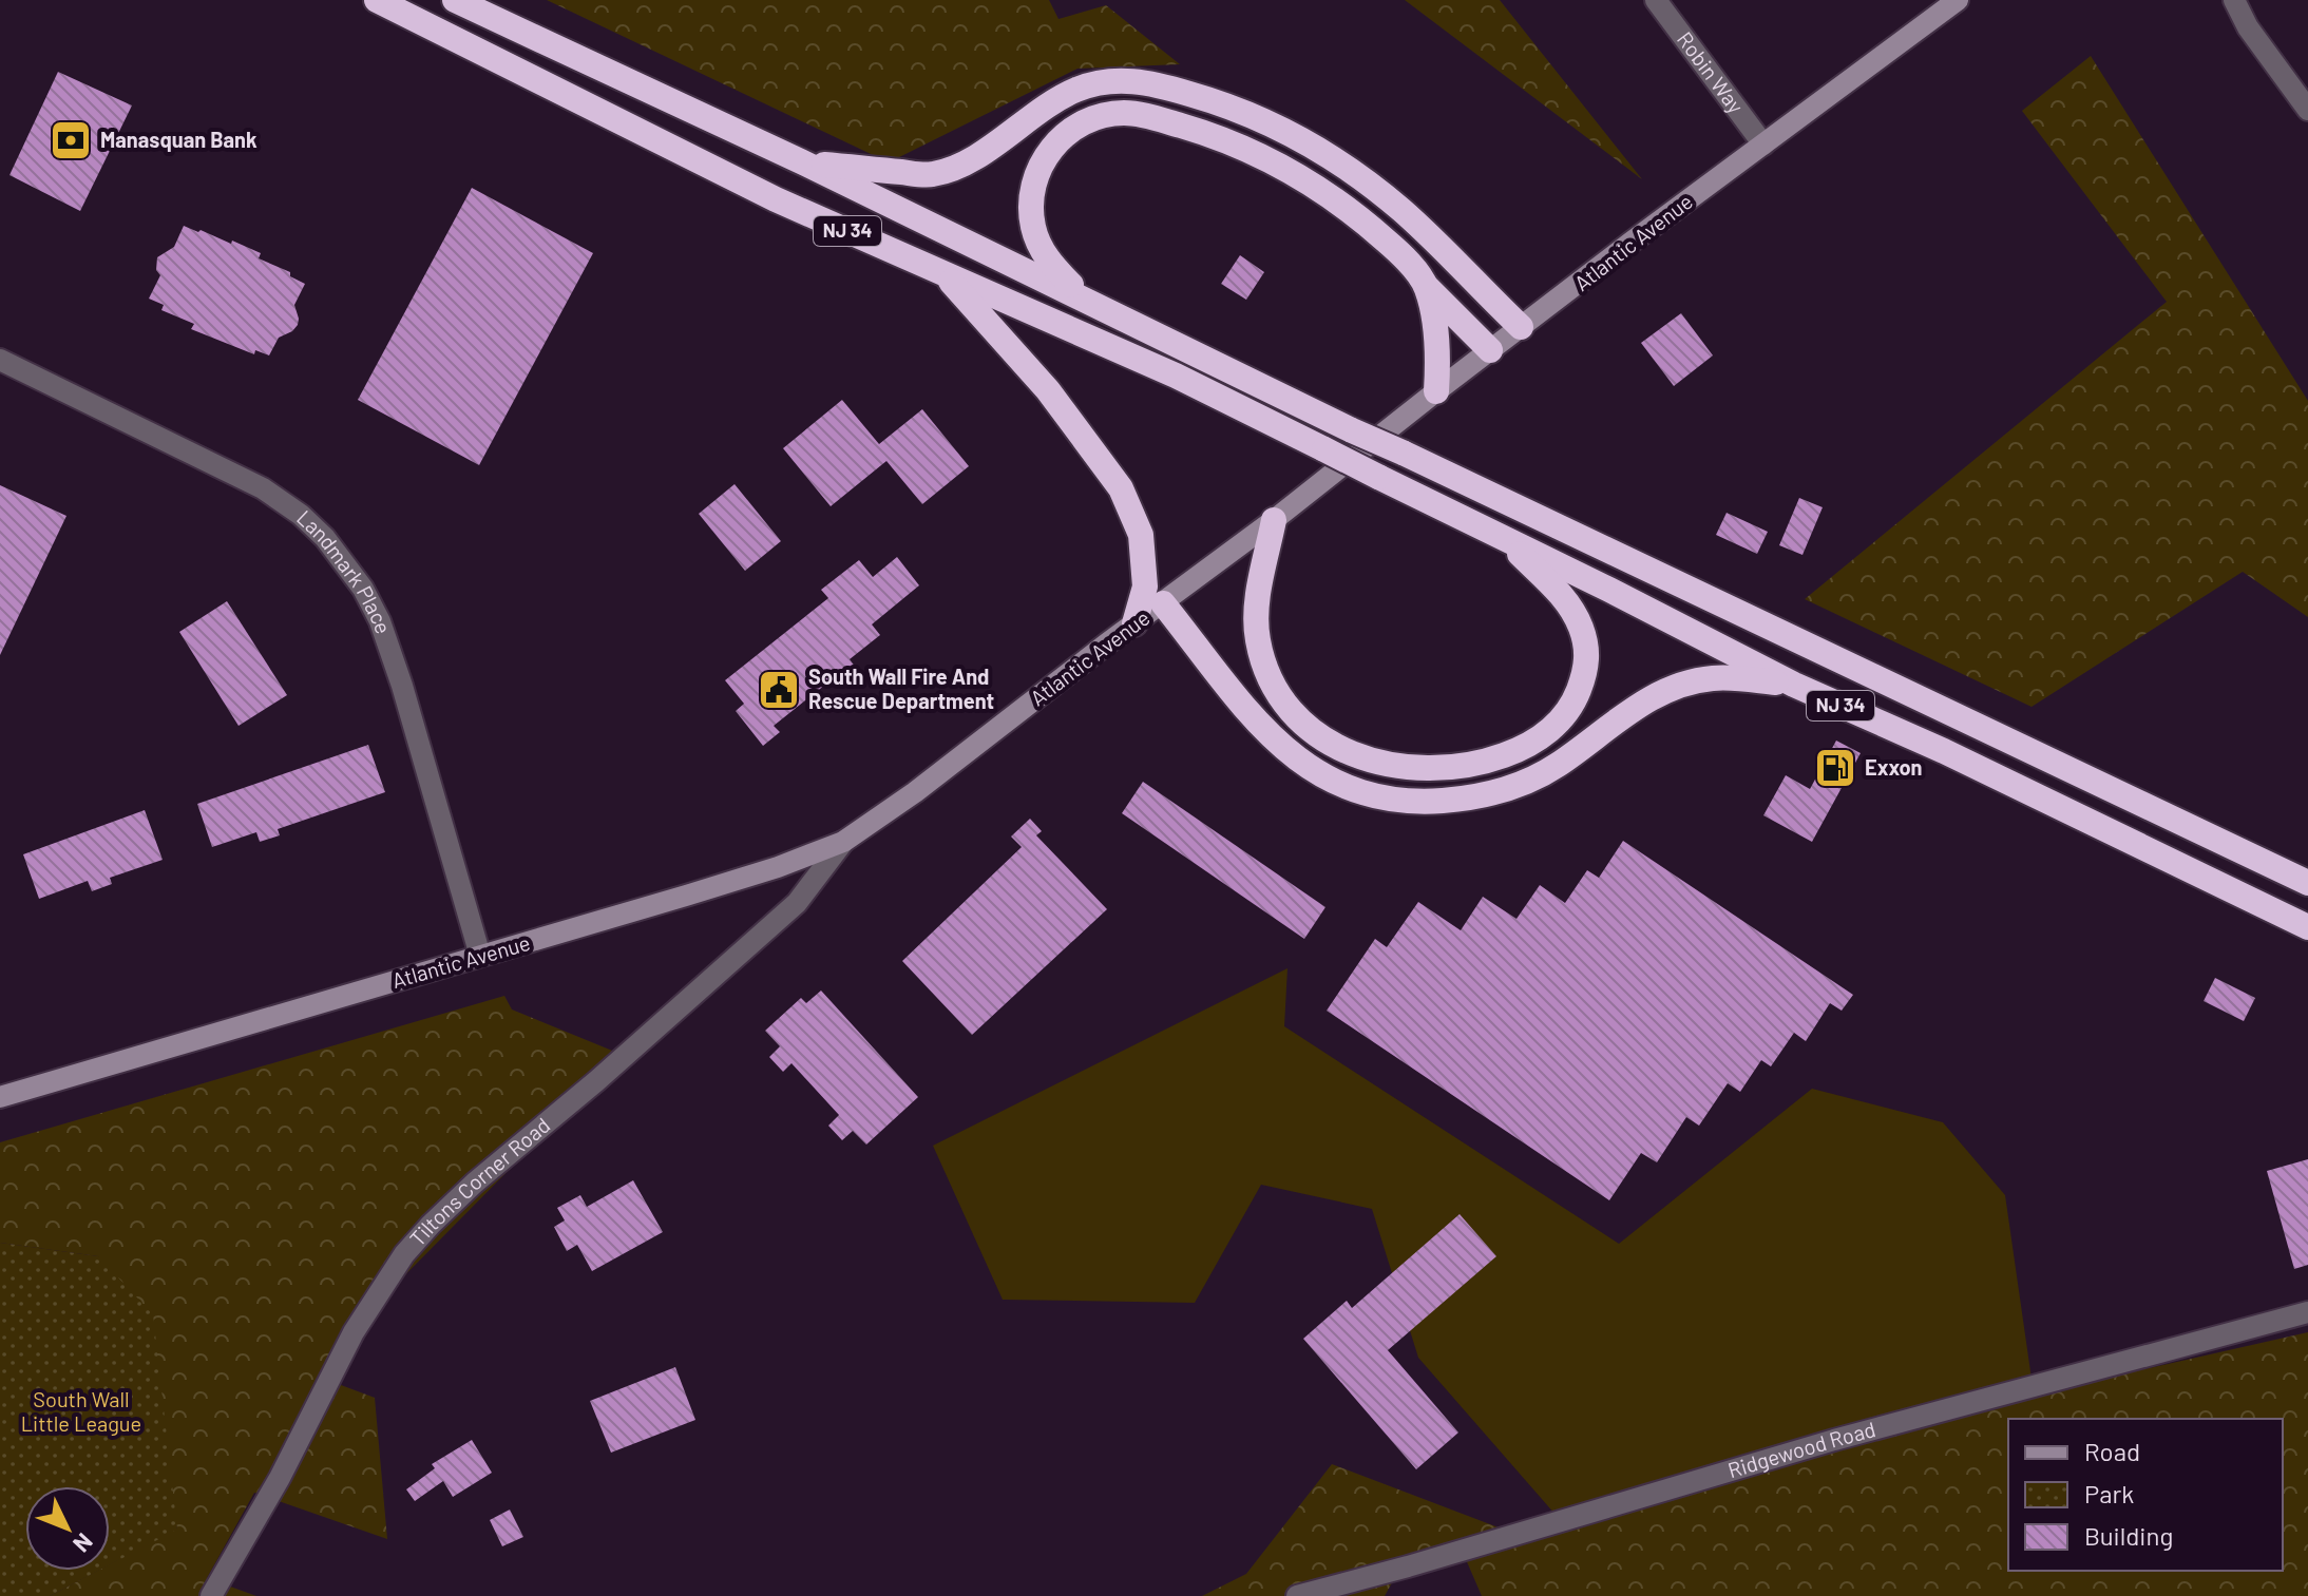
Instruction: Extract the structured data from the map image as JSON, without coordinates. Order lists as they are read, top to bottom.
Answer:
{
  "streets": {
    "highway": ["NJ 34"],
    "main road": ["Atlantic Avenue"],
    "street": [
      "Robin Way",
      "Landmark Place",
      "Tiltons Corner Road",
      "Ridgewood Road"
    ]
  },
  "crossings": [
    ["Robin Way", "Atlantic Avenue"],
    ["Atlantic Avenue", "Landmark Place"],
    ["Atlantic Avenue", "Tiltons Corner Road"]
  ],
  "parks": ["South Wall Little League"],
  "places": {
    "bank": ["Manasquan Bank"],
    "public building": ["South Wall Fire And Rescue Department"],
    "fuel station": ["Exxon"]
  },
  "legend": ["Road", "Park", "Building"],
  "north": "bottom right"
}
